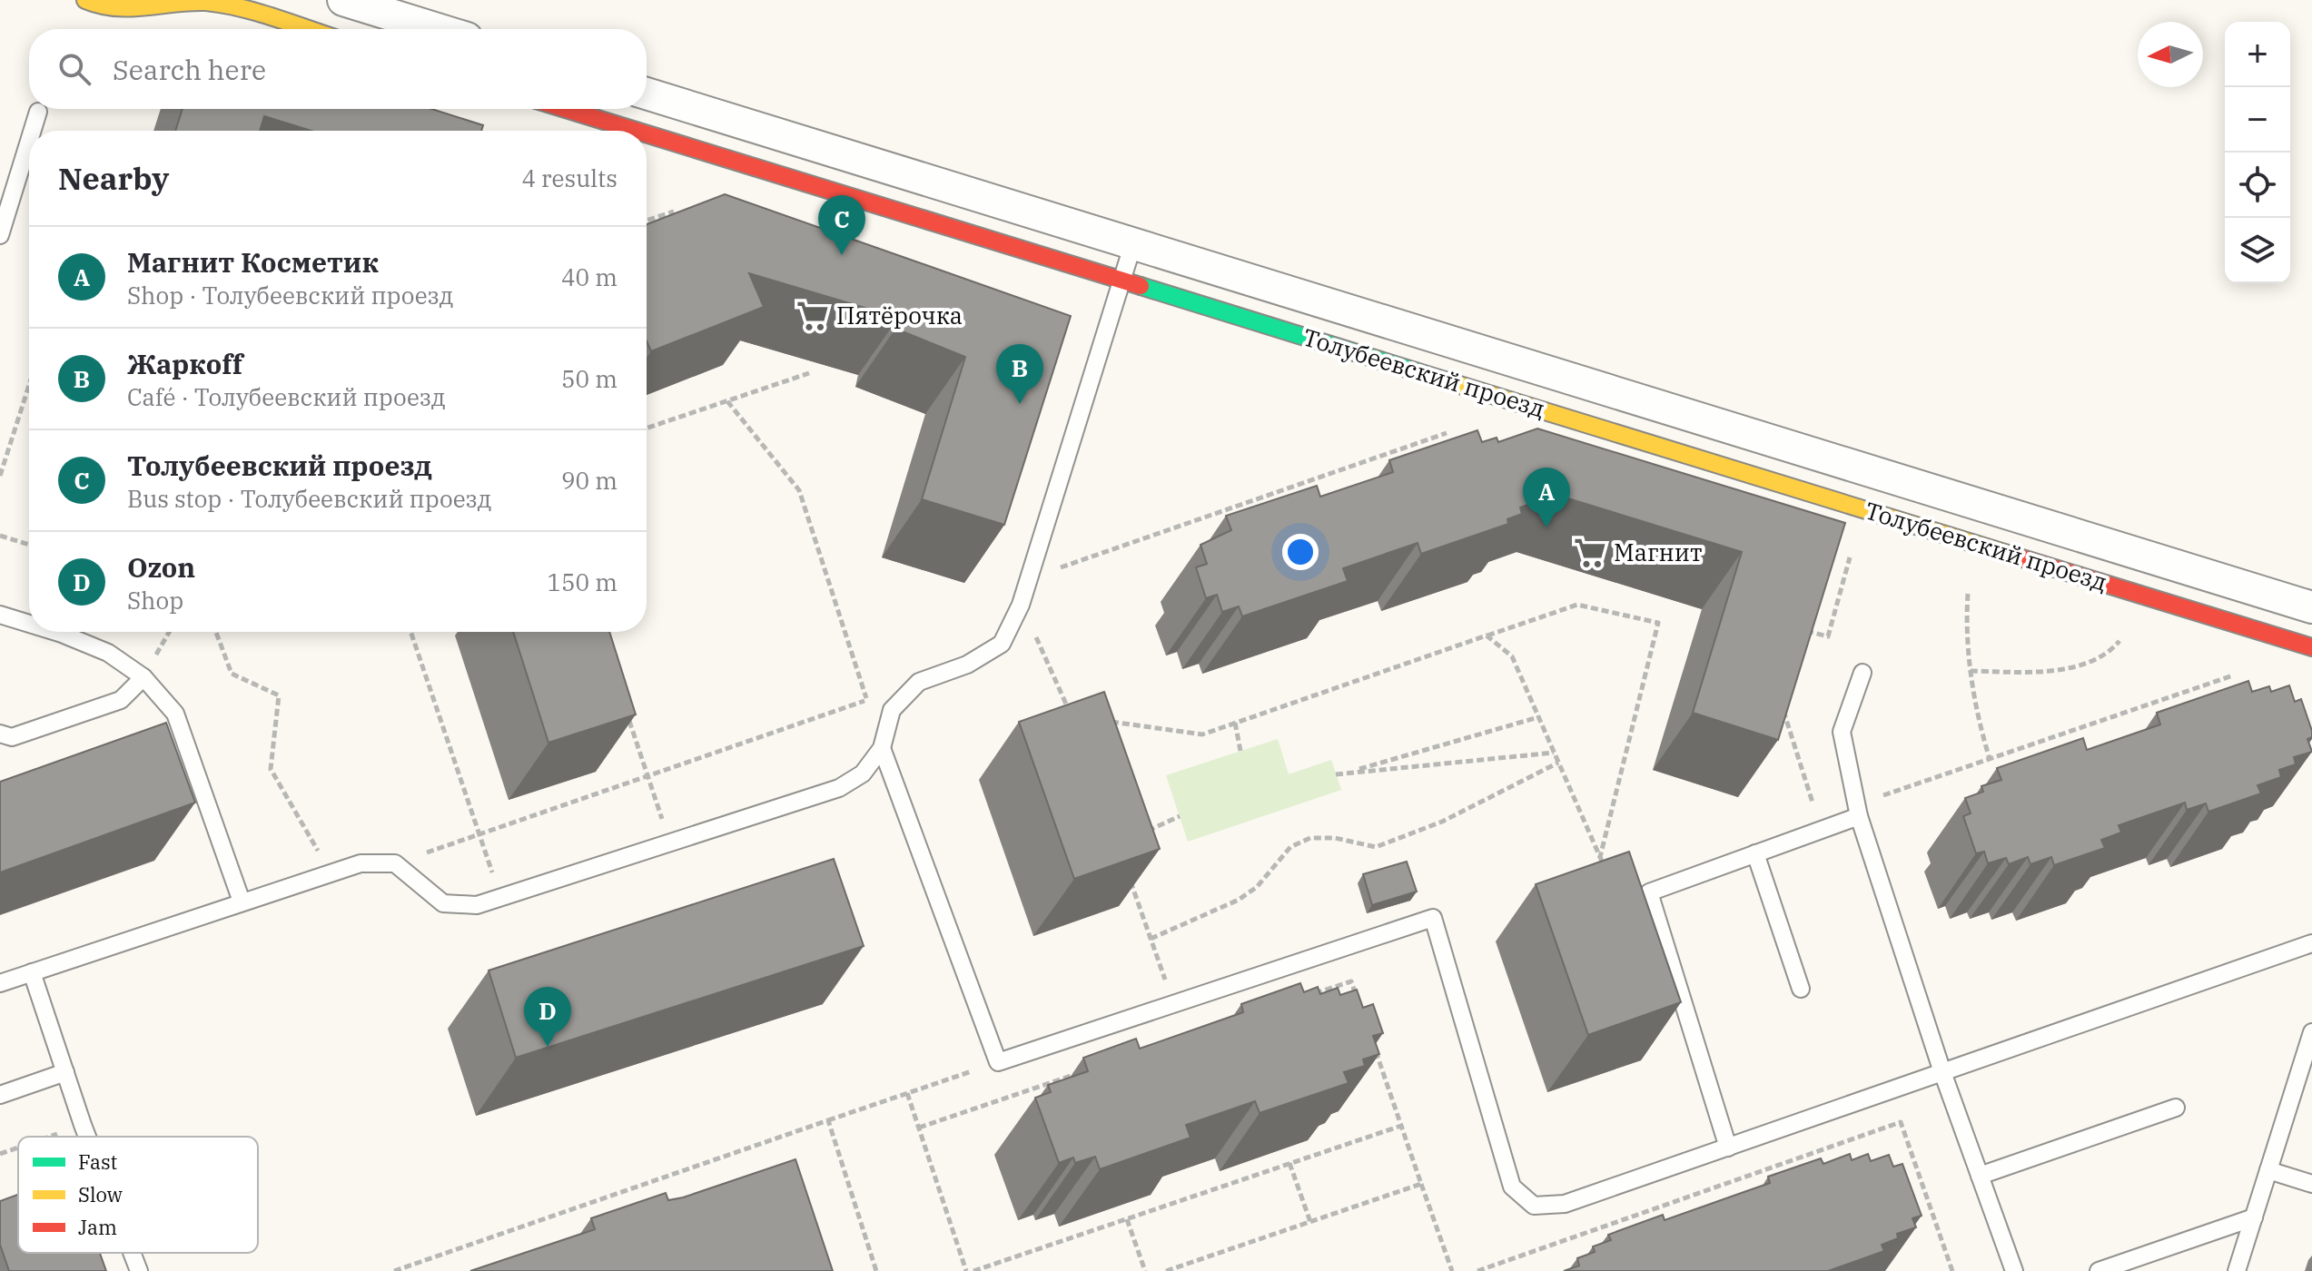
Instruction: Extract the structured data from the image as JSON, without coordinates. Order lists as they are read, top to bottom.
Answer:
{
  "streets": {
    "street": ["Толубеевский проезд"]
  },
  "places": {
    "supermarket": ["Пятёрочка", "Магнит"]
  },
  "legend": ["Fast", "Slow", "Jam"],
  "north": "left",
  "page": {
    "map_buttons": ["+", "−"],
    "search": "Search here",
    "heading": ["Nearby", "4 results"],
    "pins": [
      "C",
      "B",
      "A",
      "D"
    ],
    "list": [
      {
        "mark": "A",
        "name": "Магнит Косметик",
        "note": "Shop · Толубеевский проезд",
        "value": "40 m"
      },
      {
        "mark": "B",
        "name": "Жаркoff",
        "note": "Café · Толубеевский проезд",
        "value": "50 m"
      },
      {
        "mark": "C",
        "name": "Толубеевский проезд",
        "note": "Bus stop · Толубеевский проезд",
        "value": "90 m"
      },
      {
        "mark": "D",
        "name": "Ozon",
        "note": "Shop",
        "value": "150 m"
      }
    ]
  }
}
